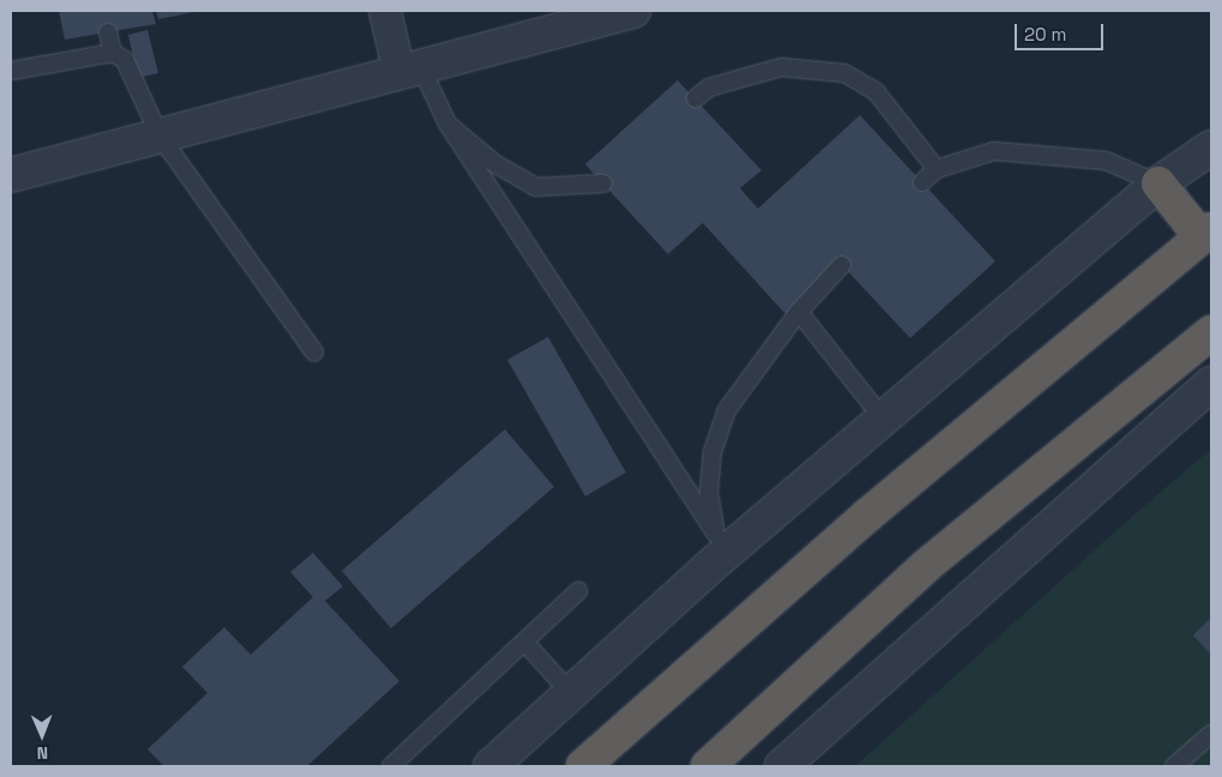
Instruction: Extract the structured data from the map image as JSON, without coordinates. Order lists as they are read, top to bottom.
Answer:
{
  "scale_bar": "20 m",
  "north": "bottom"
}
